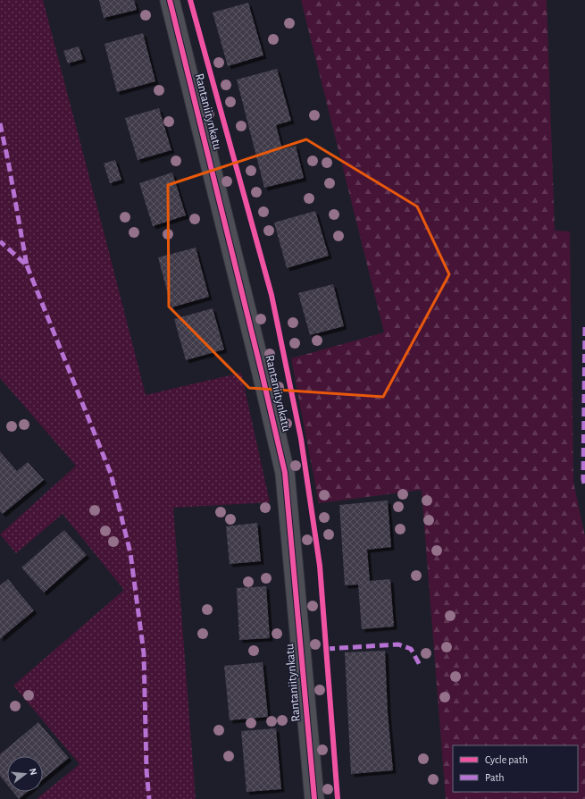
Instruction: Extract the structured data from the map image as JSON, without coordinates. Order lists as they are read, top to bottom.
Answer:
{
  "streets": {
    "street": ["Rantaniitynkatu"]
  },
  "legend": ["Cycle path", "Path"],
  "north": "right"
}
